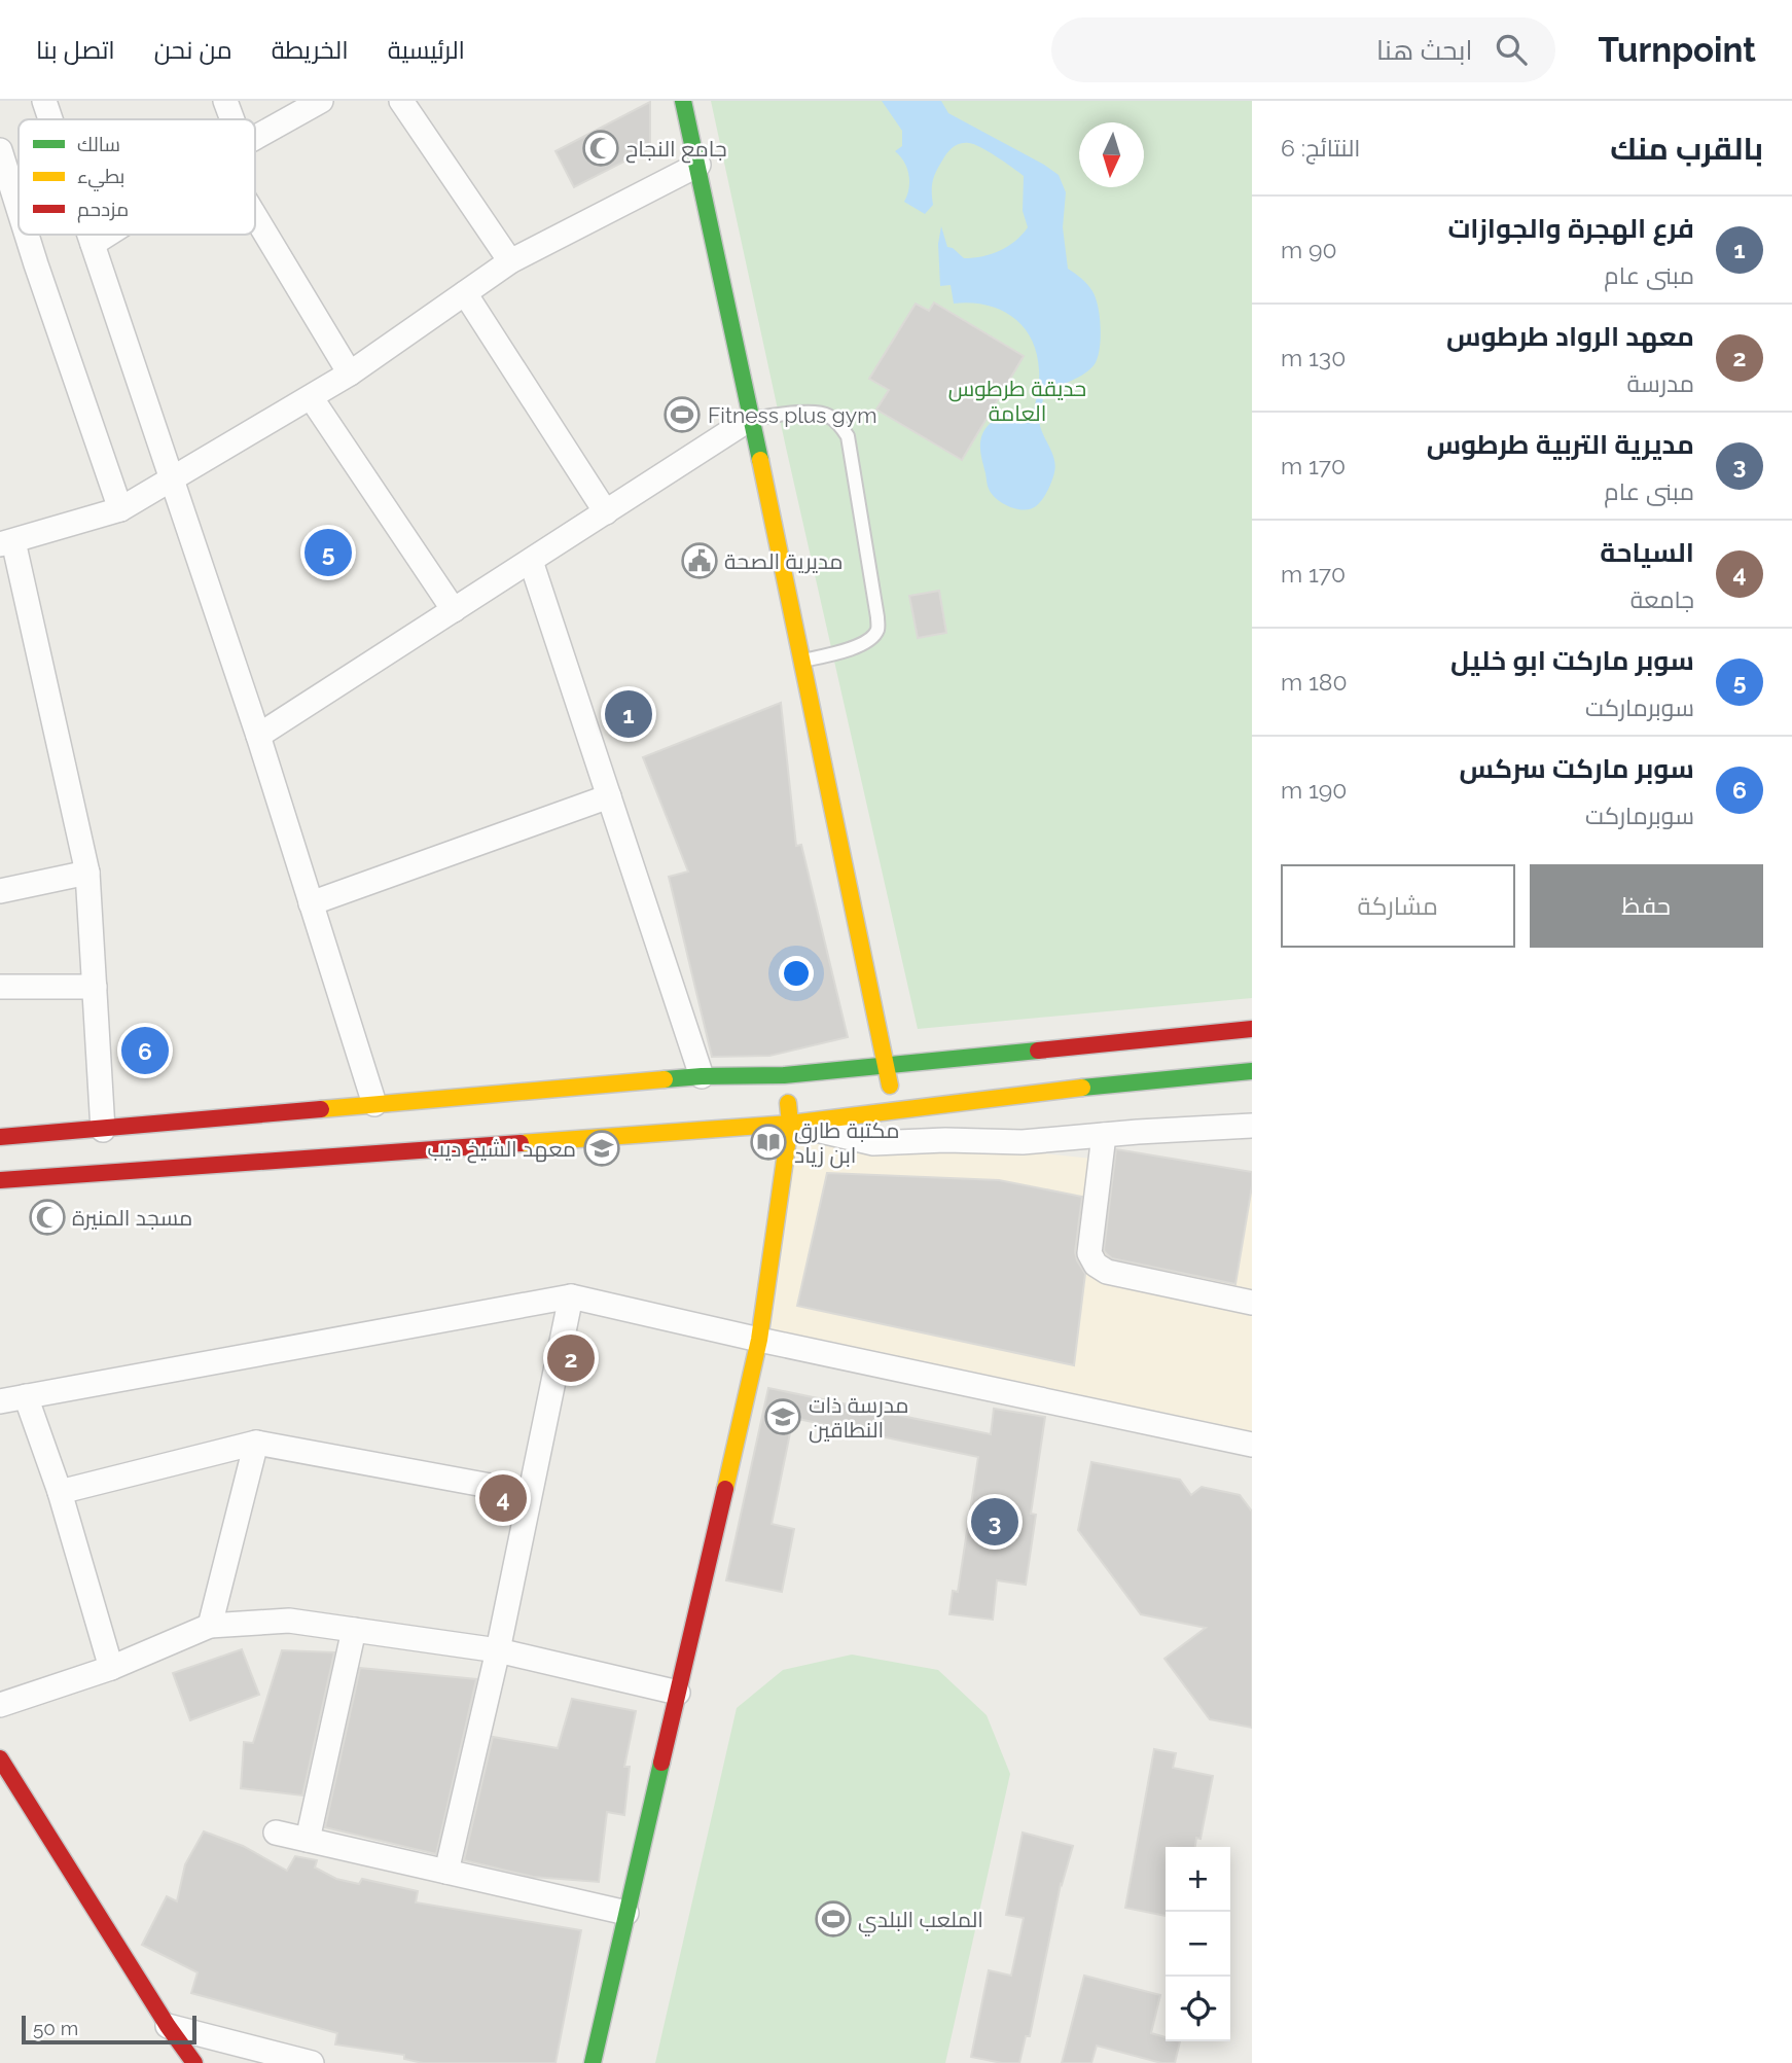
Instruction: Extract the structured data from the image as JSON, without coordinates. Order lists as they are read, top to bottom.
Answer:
{
  "parks": ["حديقة طرطوس العامة"],
  "places": {
    "mosque": ["جامع النجاح", "مسجد المنيرة"],
    "sports": ["Fitness plus gym", "الملعب البلدي"],
    "public building": ["مديرية الصحة"],
    "library": ["مكتبة طارق ابن زياد"],
    "school or university": ["معهد الشيخ ديب", "مدرسة ذات النطاقين"]
  },
  "legend": ["سالك", "بطيء", "مزدحم"],
  "scale_bar": "50 m",
  "north": "bottom",
  "page": {
    "header": "Turnpoint",
    "search": "ابحث هنا",
    "nav": [
      "الرئيسية",
      "الخريطة",
      "من نحن",
      "اتصل بنا"
    ],
    "heading": ["بالقرب منك", "النتائج: 6"],
    "list": [
      {
        "mark": "1",
        "name": "فرع الهجرة والجوازات",
        "note": "مبنى عام",
        "value": "90 m"
      },
      {
        "mark": "2",
        "name": "معهد الرواد طرطوس",
        "note": "مدرسة",
        "value": "130 m"
      },
      {
        "mark": "3",
        "name": "مديرية التربية طرطوس",
        "note": "مبنى عام",
        "value": "170 m"
      },
      {
        "mark": "4",
        "name": "السياحة",
        "note": "جامعة",
        "value": "170 m"
      },
      {
        "mark": "5",
        "name": "سوبر ماركت ابو خليل",
        "note": "سوبرماركت",
        "value": "180 m"
      },
      {
        "mark": "6",
        "name": "سوبر ماركت سركس",
        "note": "سوبرماركت",
        "value": "190 m"
      }
    ],
    "pins": [
      "5",
      "1",
      "6",
      "2",
      "4",
      "3"
    ],
    "buttons": ["حفظ", "مشاركة"],
    "map_buttons": ["+", "−"],
    "scale": "50 m"
  }
}
